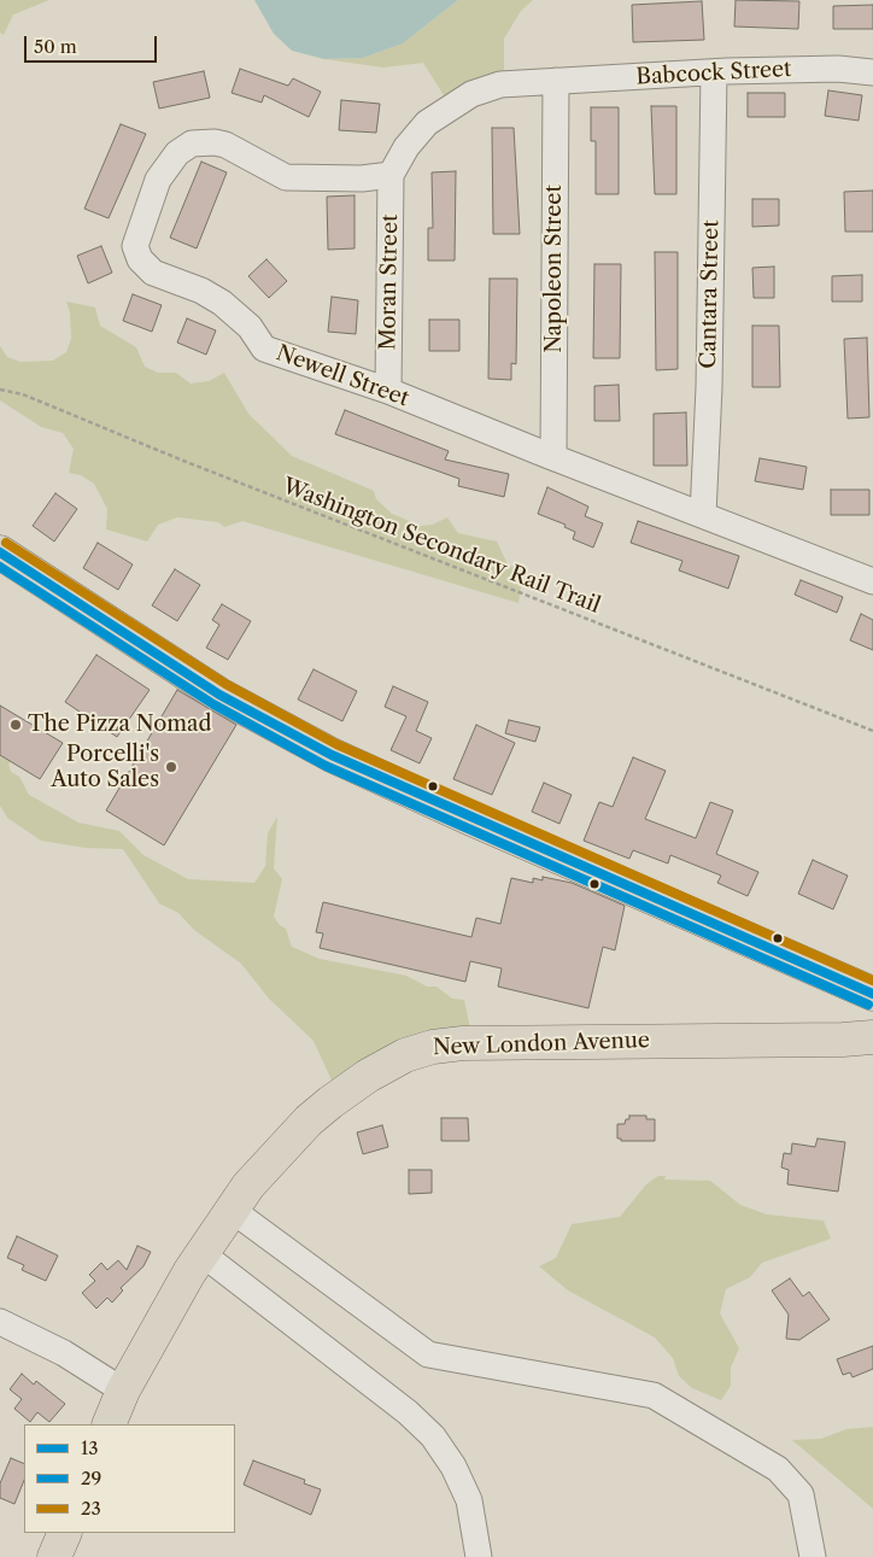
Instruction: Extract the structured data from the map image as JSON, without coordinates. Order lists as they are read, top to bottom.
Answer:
{
  "streets": {
    "main road": ["New London Avenue"],
    "street": [
      "Babcock Street",
      "Napoleon Street",
      "Moran Street",
      "Cantara Street",
      "Newell Street"
    ],
    "path": ["Washington Secondary Rail Trail"]
  },
  "crossings": [
    ["Babcock Street", "Napoleon Street"],
    ["Babcock Street", "Cantara Street"],
    ["Napoleon Street", "Newell Street"],
    ["Moran Street", "Newell Street"],
    ["Cantara Street", "Newell Street"]
  ],
  "places": ["The Pizza Nomad", "Porcelli's Auto Sales"],
  "lines": ["transit line 23", "transit line 13", "transit line 29"],
  "legend": ["13", "29", "23"],
  "scale_bar": "50 m"
}
